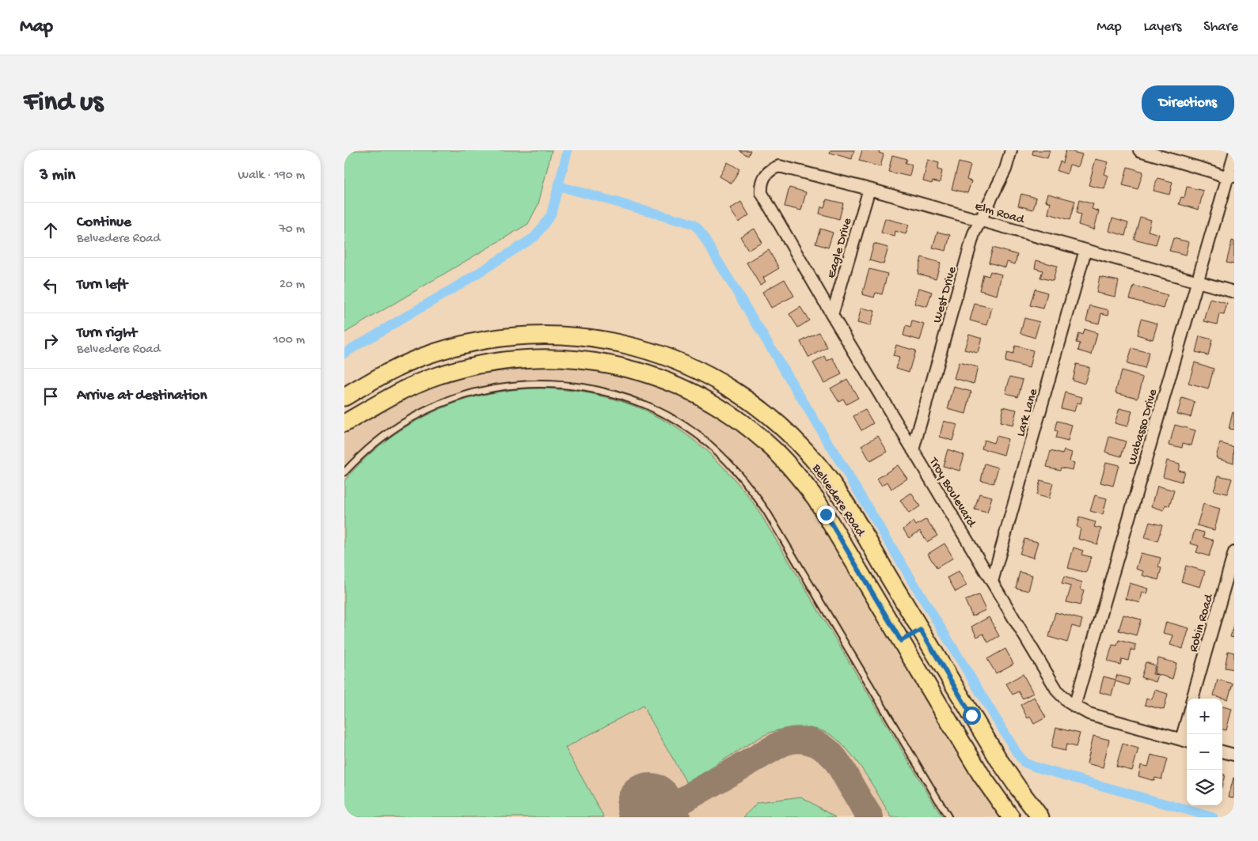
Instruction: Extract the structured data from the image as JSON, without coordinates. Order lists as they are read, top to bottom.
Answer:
{
  "streets": {
    "main road": ["Belvedere Road"],
    "street": [
      "Elm Road",
      "Eagle Drive",
      "West Drive",
      "Lark Lane",
      "Wabasso Drive",
      "Troy Boulevard",
      "Robin Road"
    ]
  },
  "crossings": [
    ["Elm Road", "Eagle Drive"],
    ["Elm Road", "West Drive"],
    ["Elm Road", "Lark Lane"],
    ["Elm Road", "Wabasso Drive"],
    ["Elm Road", "Troy Boulevard"],
    ["Eagle Drive", "Troy Boulevard"],
    ["West Drive", "Troy Boulevard"],
    ["Lark Lane", "Troy Boulevard"],
    ["Wabasso Drive", "Troy Boulevard"]
  ],
  "page": {
    "header": "Map",
    "nav": ["Map", "Layers", "Share"],
    "buttons": "Directions",
    "title": "Find us",
    "heading": ["3 min", "Walk · 190 m"],
    "list": [
      ["Continue", "Belvedere Road", "70 m"],
      ["Turn left", "20 m"],
      ["Turn right", "Belvedere Road", "100 m"],
      "Arrive at destination"
    ],
    "map_buttons": ["+", "−"]
  }
}
